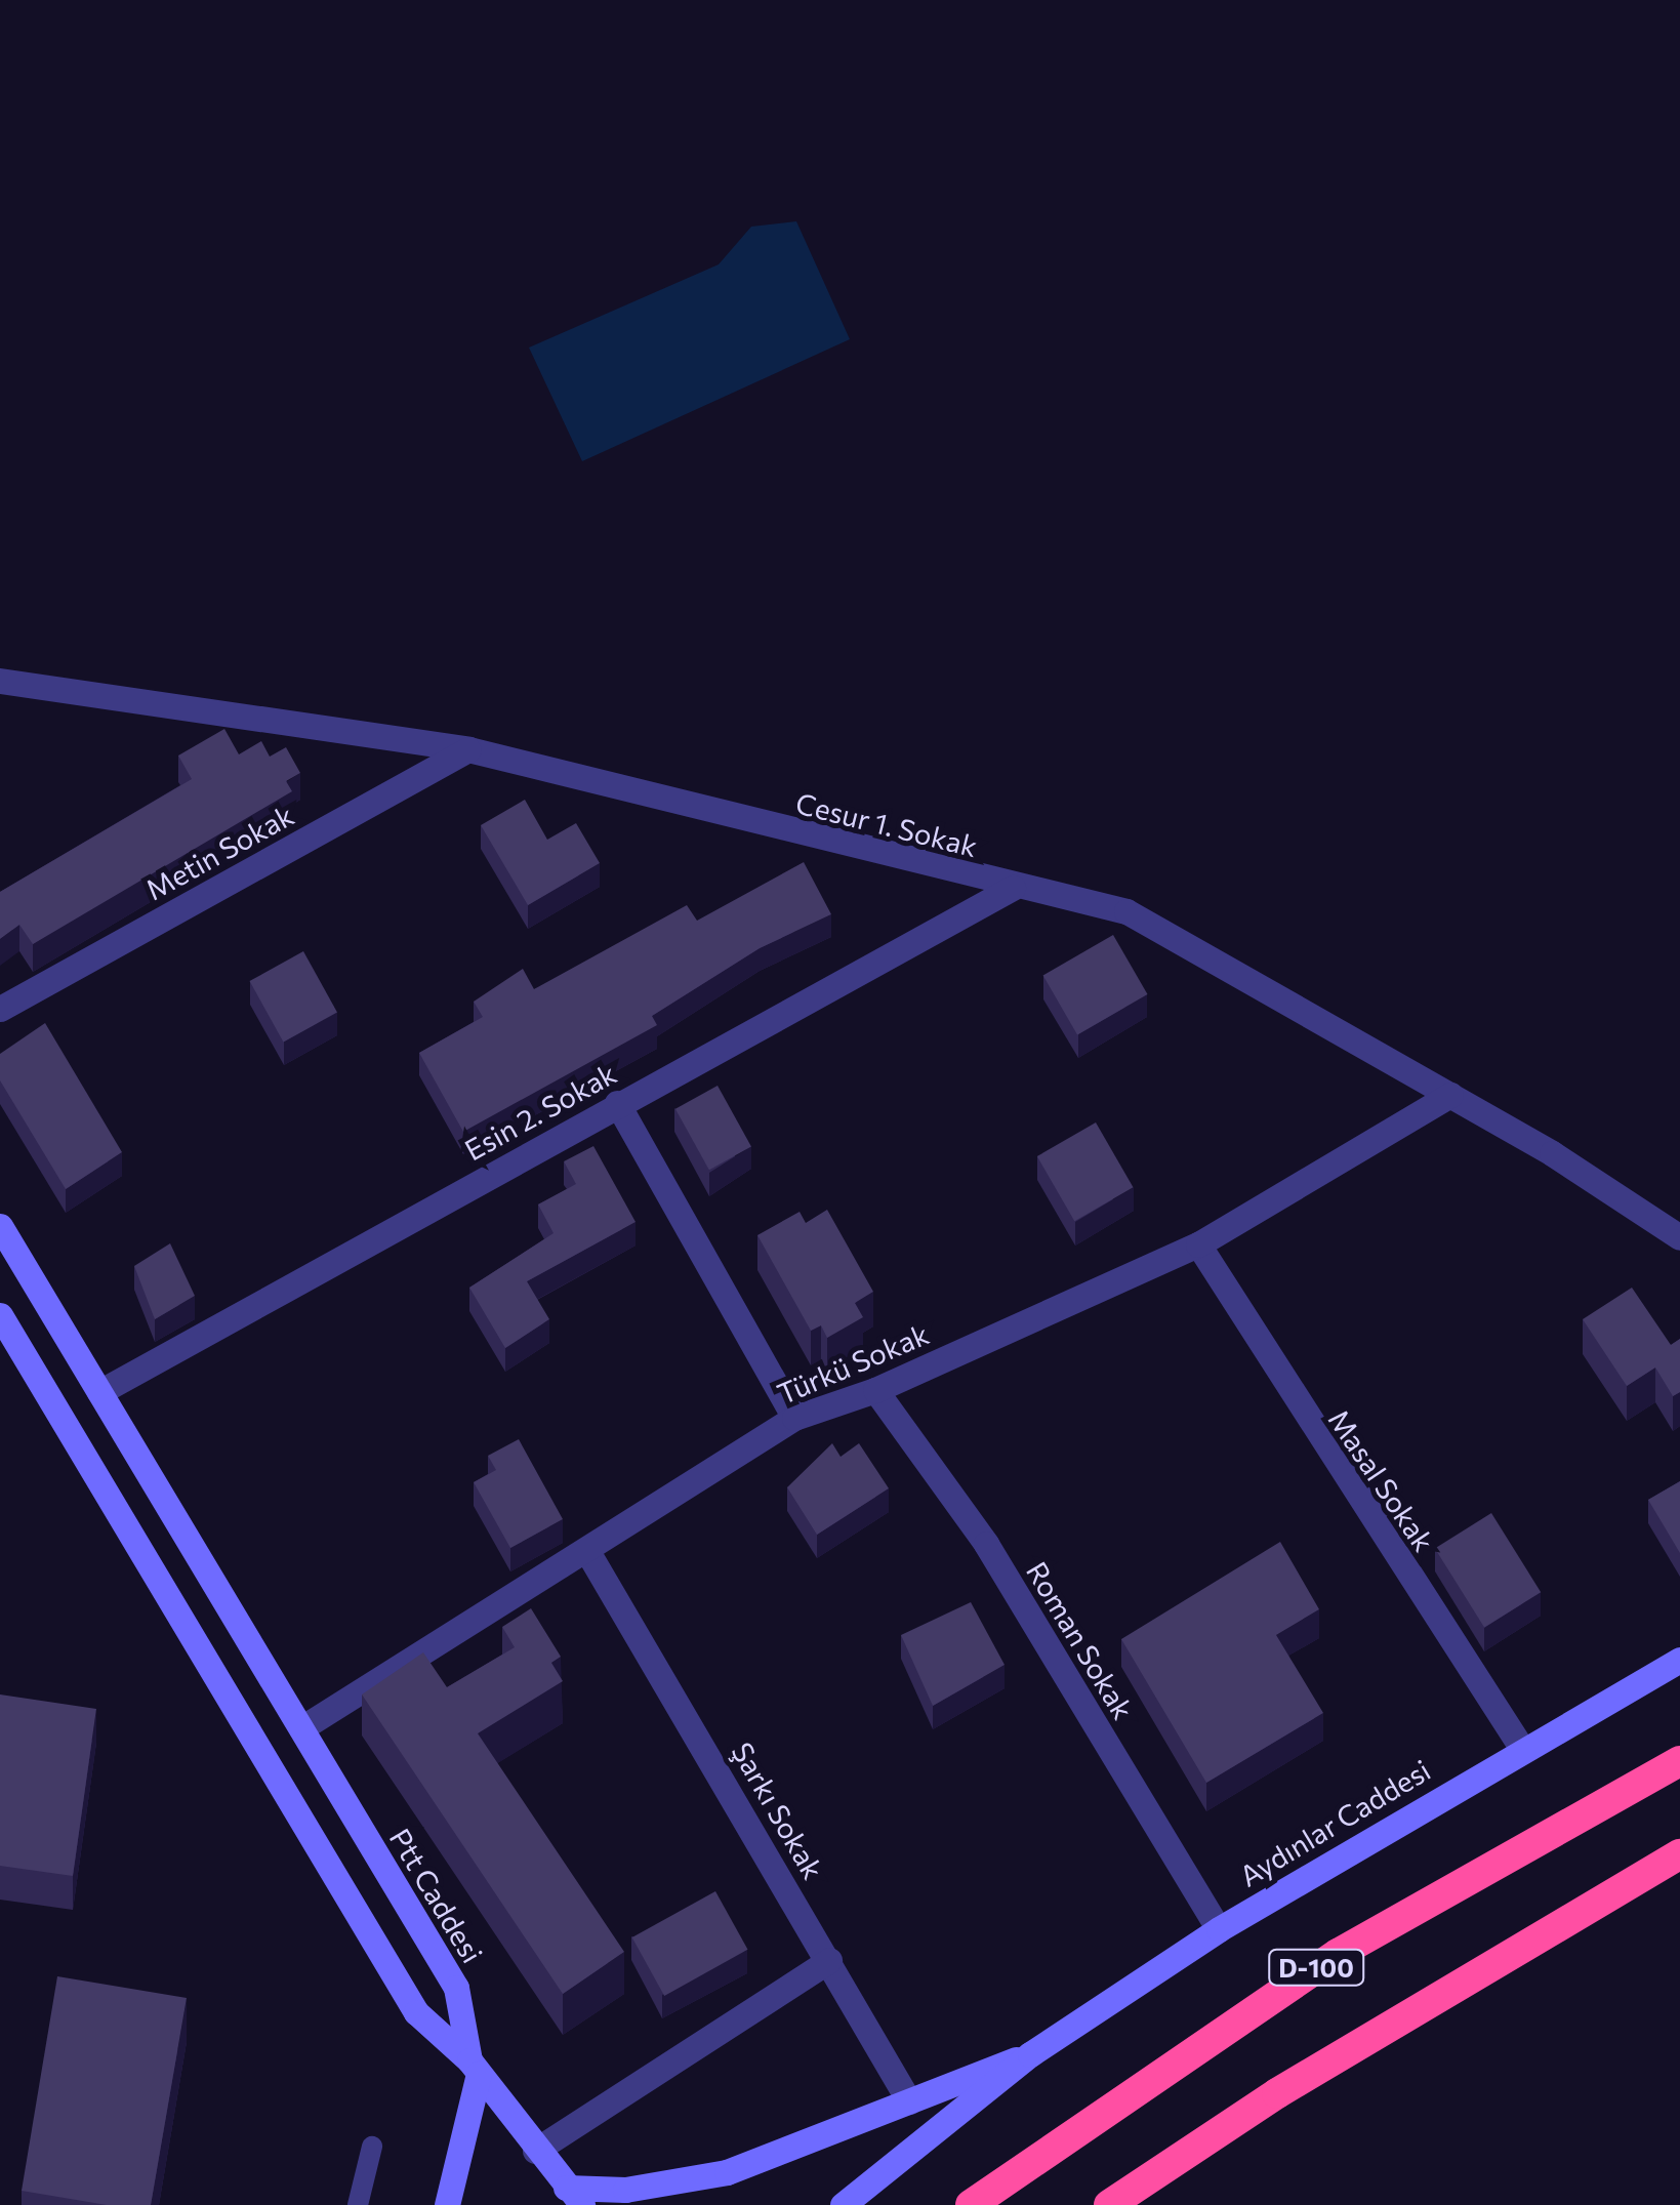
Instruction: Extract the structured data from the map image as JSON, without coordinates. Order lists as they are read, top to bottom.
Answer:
{
  "streets": {
    "highway": ["D-100"],
    "street": [
      "Cesur 1. Sokak",
      "Metin Sokak",
      "Esin 2. Sokak",
      "Türkü Sokak",
      "Masal Sokak",
      "Roman Sokak",
      "Şarkı Sokak",
      "Aydınlar Caddesi",
      "Ptt Caddesi"
    ]
  },
  "crossings": [
    ["Cesur 1. Sokak", "Metin Sokak"],
    ["Cesur 1. Sokak", "Esin 2. Sokak"],
    ["Cesur 1. Sokak", "Türkü Sokak"],
    ["Esin 2. Sokak", "Ptt Caddesi"],
    ["Türkü Sokak", "Masal Sokak"],
    ["Türkü Sokak", "Roman Sokak"],
    ["Türkü Sokak", "Şarkı Sokak"],
    ["Türkü Sokak", "Ptt Caddesi"],
    ["Masal Sokak", "Aydınlar Caddesi"],
    ["Roman Sokak", "Aydınlar Caddesi"]
  ]
}
